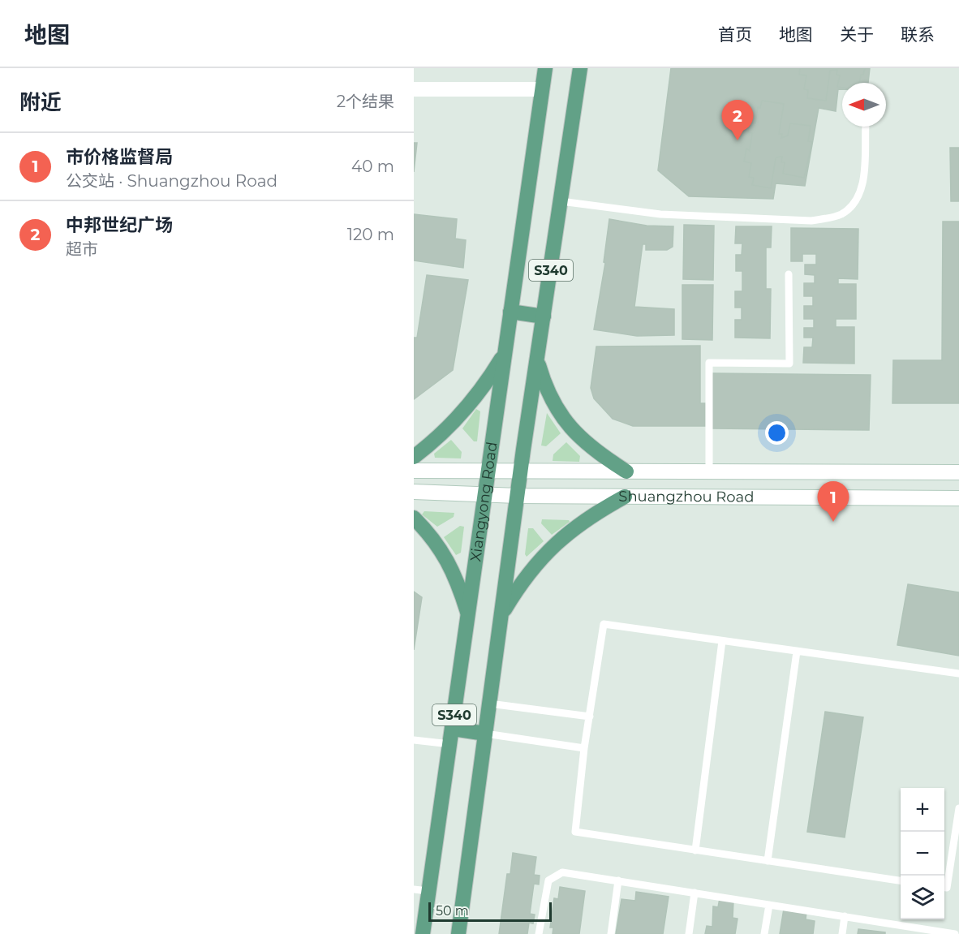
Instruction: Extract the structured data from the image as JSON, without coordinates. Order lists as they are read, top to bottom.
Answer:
{
  "streets": {
    "main road": ["S340", "Shuangzhou Road", "Xiangyong Road"]
  },
  "crossings": [
    ["S340", "Shuangzhou Road"],
    ["Shuangzhou Road", "Xiangyong Road"]
  ],
  "scale_bar": "50 m",
  "north": "left",
  "page": {
    "header": "地图",
    "nav": [
      "首页",
      "地图",
      "关于",
      "联系"
    ],
    "heading": ["附近", "2个结果"],
    "pins": ["2", "1"],
    "list": [
      {
        "mark": "1",
        "name": "市价格监督局",
        "note": "公交站 · Shuangzhou Road",
        "value": "40 m"
      },
      {
        "mark": "2",
        "name": "中邦世纪广场",
        "note": "超市",
        "value": "120 m"
      }
    ],
    "map_buttons": ["+", "−"],
    "scale": "50 m"
  }
}
